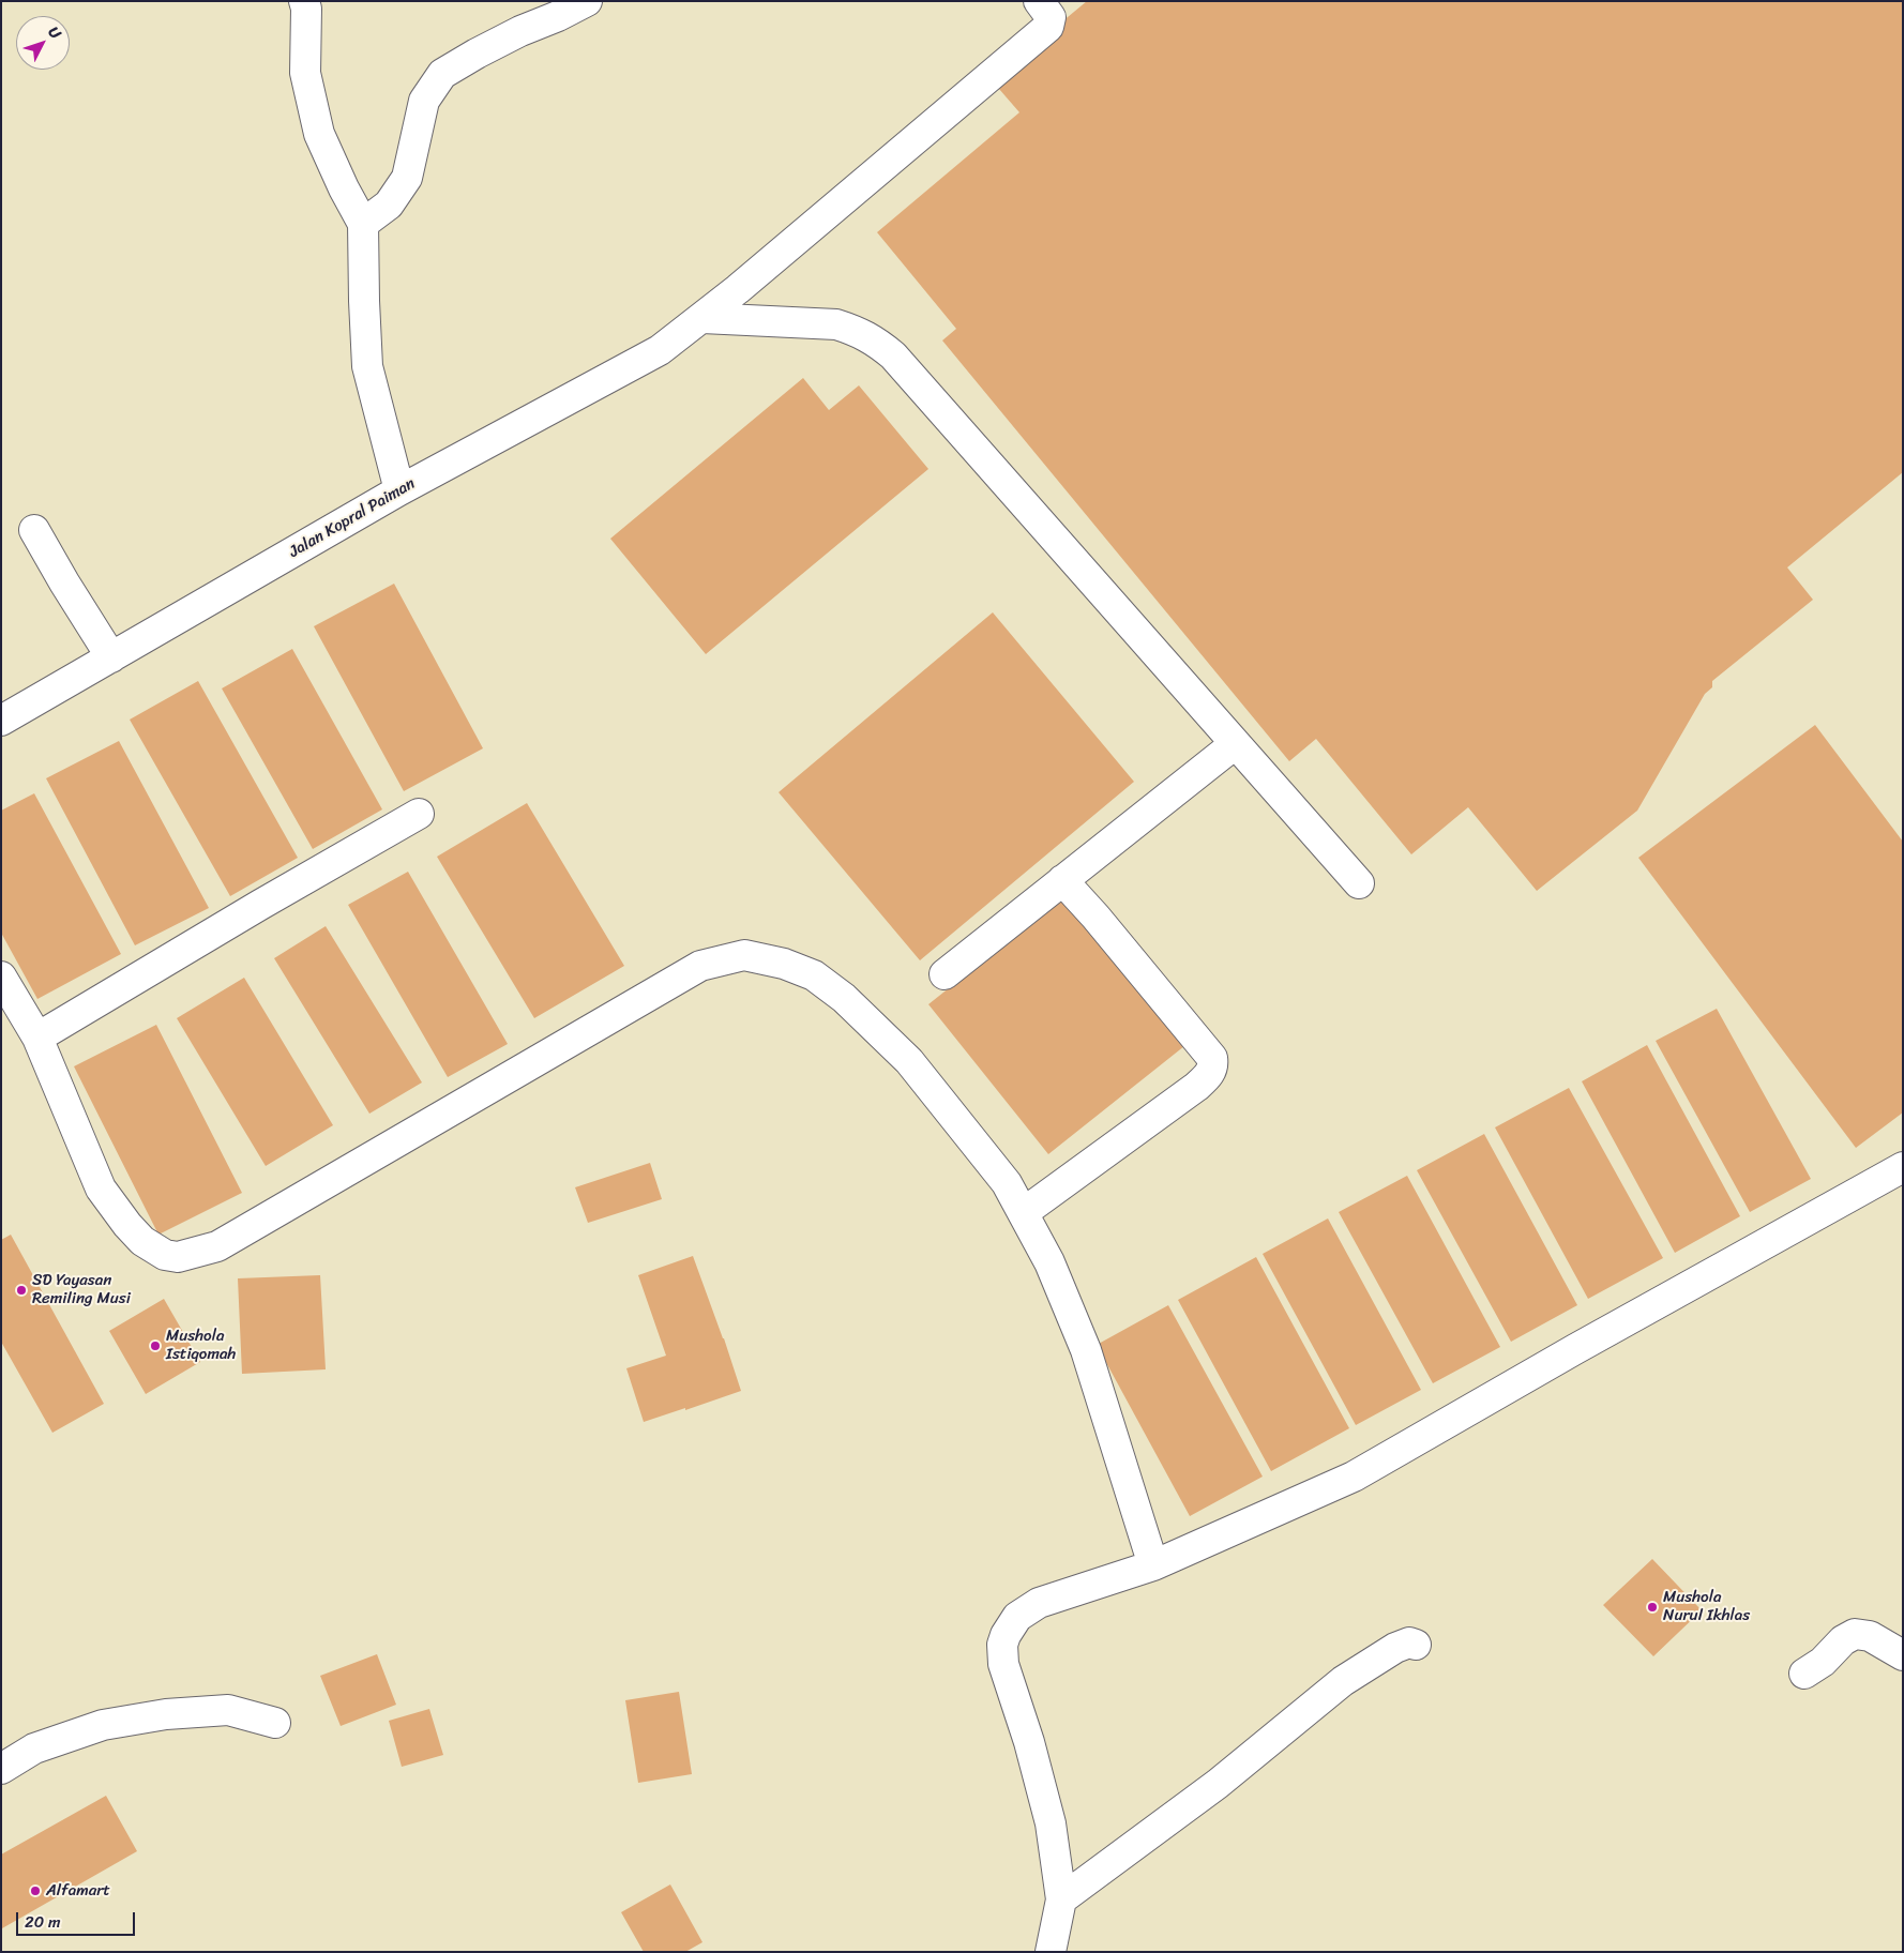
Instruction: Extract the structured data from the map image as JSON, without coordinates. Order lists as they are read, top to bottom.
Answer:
{
  "streets": {
    "street": ["Jalan Kopral Paiman"]
  },
  "places": [
    "SD Yayasan Remiling Musi",
    "Mushola Istiqomah",
    "Mushola Nurul Ikhlas",
    "Alfamart"
  ],
  "scale_bar": "20 m",
  "north": "top right"
}
